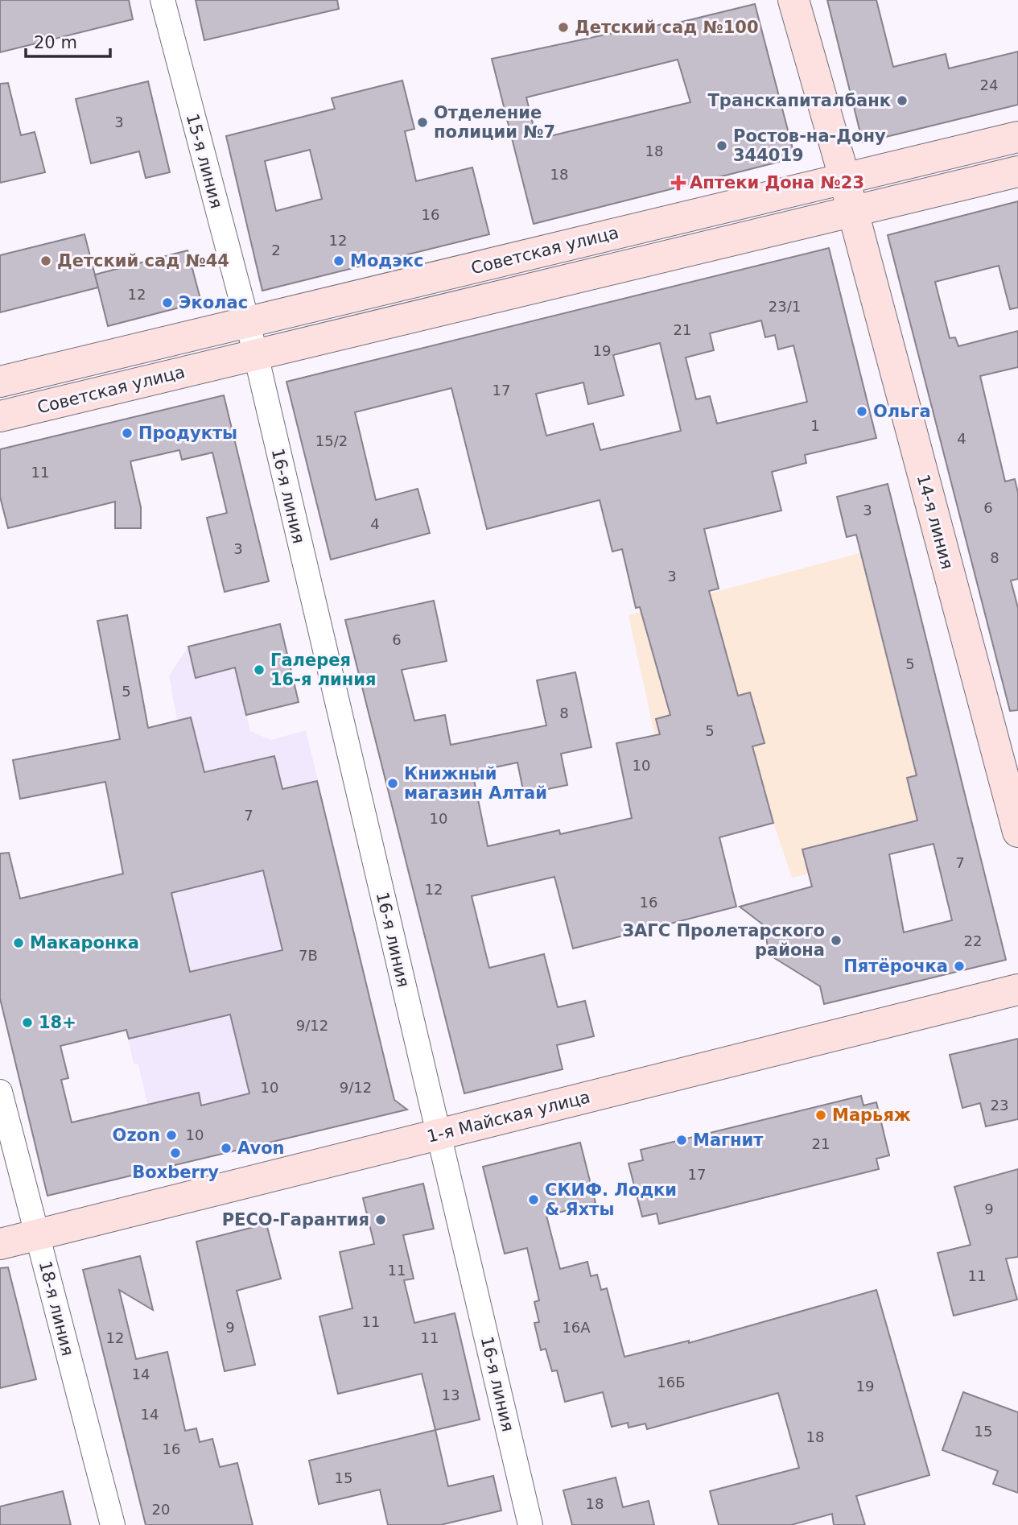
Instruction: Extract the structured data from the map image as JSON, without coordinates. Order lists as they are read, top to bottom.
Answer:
{
  "streets": {
    "main road": ["Советская улица", "14-я линия", "1-я Майская улица"],
    "street": ["15-я линия", "16-я линия", "18-я линия"]
  },
  "crossings": [
    ["15-я линия", "Советская улица"],
    ["Советская улица", "16-я линия"],
    ["Советская улица", "14-я линия"],
    ["16-я линия", "1-я Майская улица"],
    ["1-я Майская улица", "18-я линия"]
  ],
  "places": {
    "other": [
      "Детский сад №100",
      "Транскапиталбанк",
      "Отделение полиции №7",
      "Ростов-на-Дону 344019",
      "Детский сад №44",
      "Модэкс",
      "Эколас",
      "Ольга",
      "Продукты",
      "Галерея 16-я линия",
      "Книжный магазин Алтай",
      "ЗАГС Пролетарского района",
      "Макаронка",
      "Пятёрочка",
      "18+",
      "Марьяж",
      "Ozon",
      "Магнит",
      "Avon",
      "Boxberry",
      "СКИФ. Лодки & Яхты",
      "РЕСО-Гарантия"
    ],
    "health": ["Аптеки Дона №23"]
  },
  "house_numbers": [
    "24",
    "3",
    "18",
    "18",
    "16",
    "12",
    "2",
    "12",
    "23/1",
    "21",
    "19",
    "17",
    "1",
    "4",
    "15/2",
    "11",
    "6",
    "3",
    "4",
    "3",
    "8",
    "3",
    "6",
    "5",
    "5",
    "8",
    "5",
    "10",
    "7",
    "10",
    "7",
    "12",
    "16",
    "22",
    "7В",
    "9/12",
    "10",
    "9/12",
    "23",
    "10",
    "21",
    "17",
    "9",
    "11",
    "11",
    "11",
    "9",
    "16А",
    "12",
    "11",
    "14",
    "16Б",
    "19",
    "13",
    "14",
    "15",
    "18",
    "16",
    "15",
    "18",
    "20"
  ],
  "scale_bar": "20 m"
}
